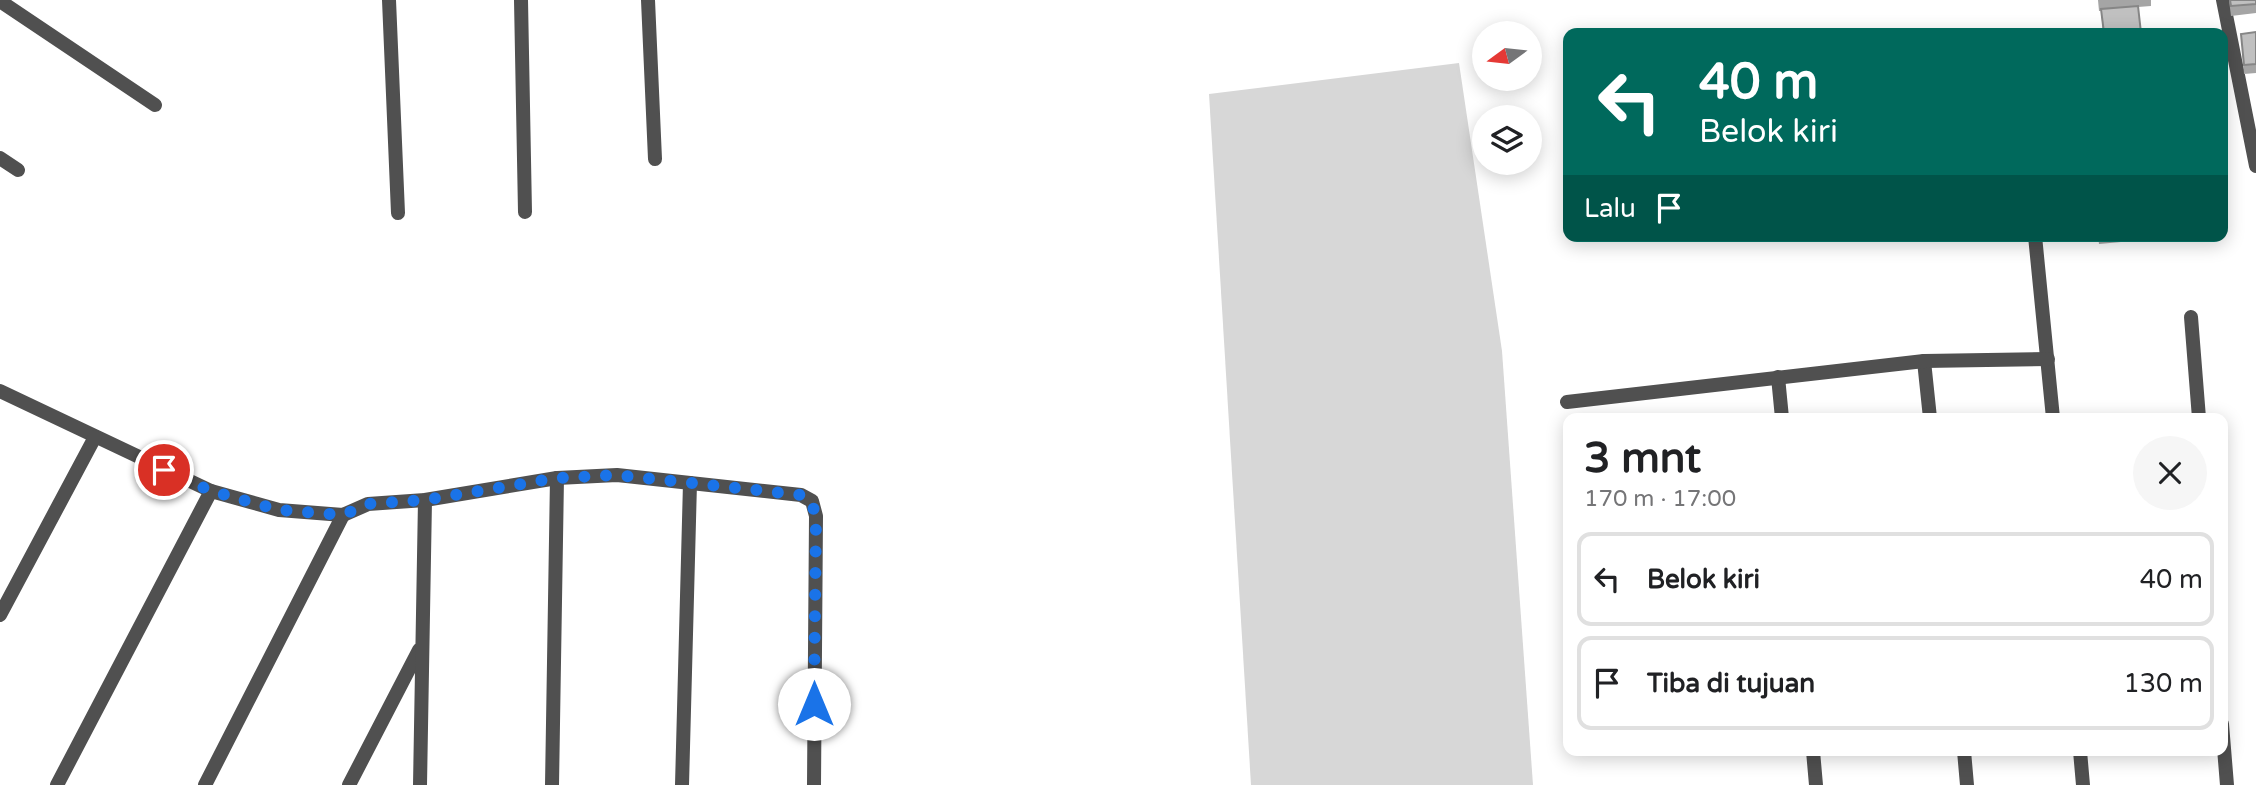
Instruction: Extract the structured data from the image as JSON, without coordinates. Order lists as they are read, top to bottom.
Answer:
{
  "north": "left",
  "page": {
    "turn": ["40 m", "Belok kiri"],
    "then": "Lalu",
    "heading": ["3 mnt", "170 m · 17:00"],
    "list": [
      {
        "name": "Belok kiri",
        "value": "40 m"
      },
      {
        "name": "Tiba di tujuan",
        "value": "130 m"
      }
    ]
  }
}
